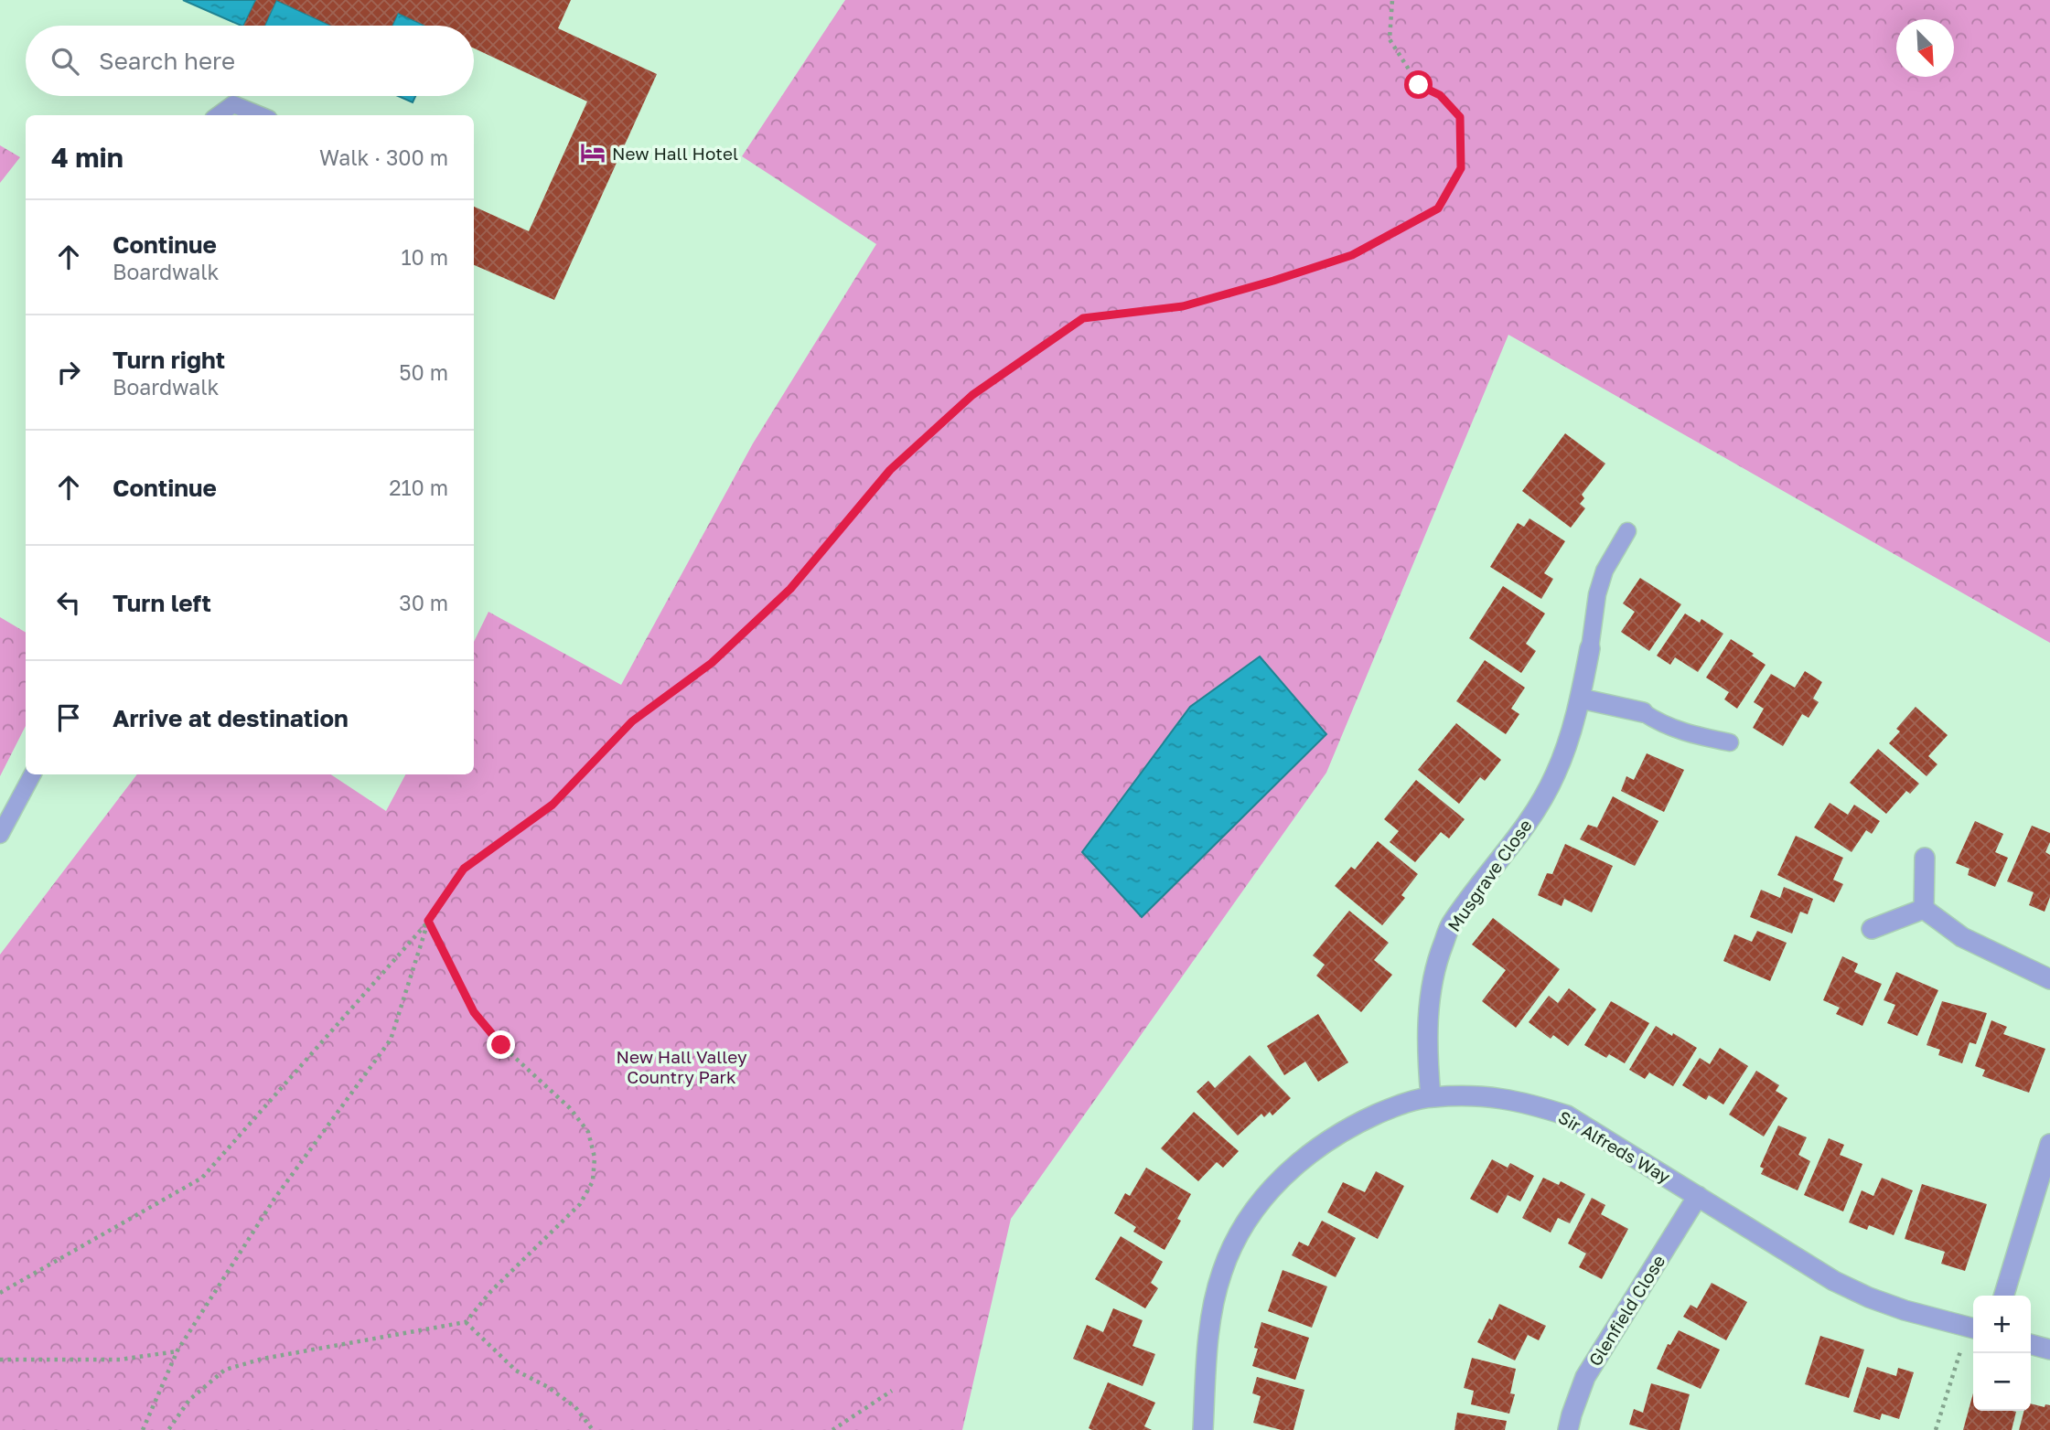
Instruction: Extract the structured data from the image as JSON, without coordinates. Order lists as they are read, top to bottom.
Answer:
{
  "streets": {
    "street": ["Musgrave Close", "Sir Alfreds Way", "Glenfield Close"]
  },
  "crossings": [
    ["Musgrave Close", "Sir Alfreds Way"],
    ["Sir Alfreds Way", "Glenfield Close"]
  ],
  "parks": ["New Hall Valley Country Park"],
  "places": {
    "hotel": ["New Hall Hotel"]
  },
  "north": "bottom right",
  "page": {
    "search": "Search here",
    "heading": ["4 min", "Walk · 300 m"],
    "list": [
      ["Continue", "Boardwalk", "10 m"],
      ["Turn right", "Boardwalk", "50 m"],
      ["Continue", "210 m"],
      ["Turn left", "30 m"],
      "Arrive at destination"
    ],
    "map_buttons": ["+", "−"]
  }
}
